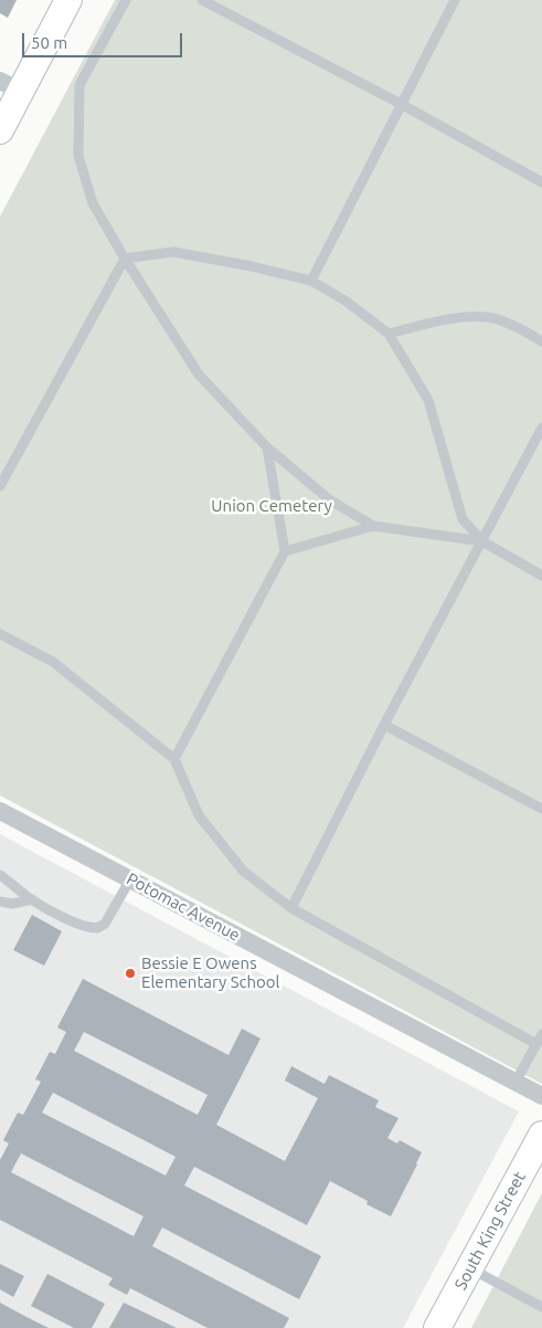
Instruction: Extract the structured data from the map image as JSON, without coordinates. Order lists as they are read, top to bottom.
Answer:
{
  "streets": {
    "street": ["Potomac Avenue", "South King Street"]
  },
  "parks": ["Union Cemetery"],
  "places": ["Bessie E Owens Elementary School"],
  "scale_bar": "50 m"
}
